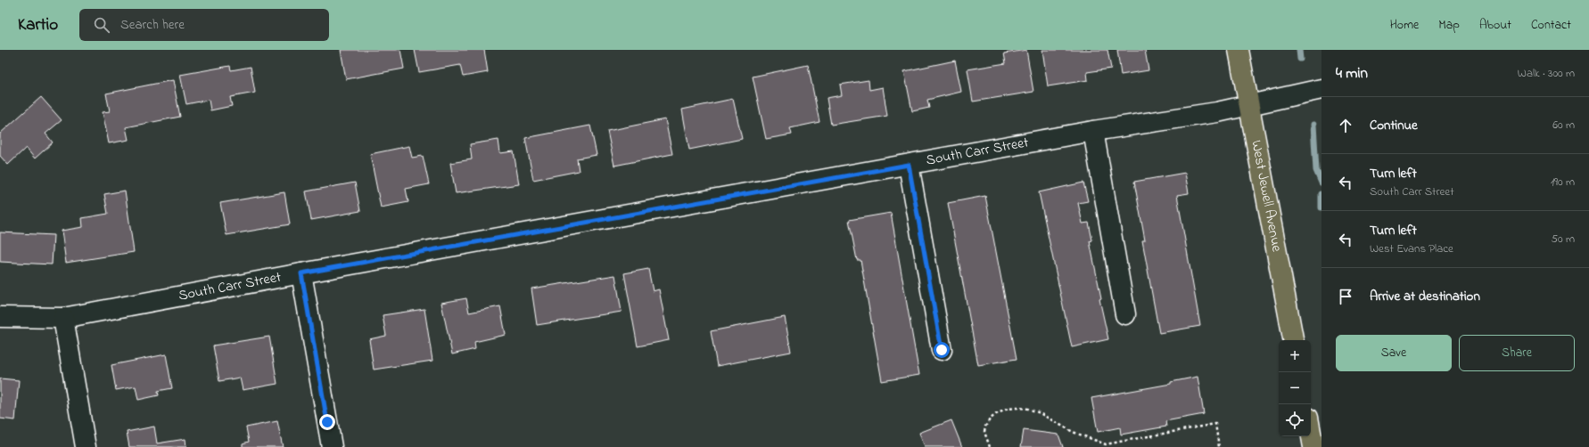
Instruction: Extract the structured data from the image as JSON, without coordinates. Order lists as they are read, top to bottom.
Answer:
{
  "streets": {
    "main road": ["West Jewell Avenue"],
    "street": ["South Carr Street"]
  },
  "crossings": [
    ["South Carr Street", "West Jewell Avenue"]
  ],
  "page": {
    "header": "Kartio",
    "search": "Search here",
    "nav": [
      "Home",
      "Map",
      "About",
      "Contact"
    ],
    "heading": ["4 min", "Walk · 300 m"],
    "list": [
      ["Continue", "60 m"],
      ["Turn left", "South Carr Street", "190 m"],
      ["Turn left", "West Evans Place", "50 m"],
      "Arrive at destination"
    ],
    "buttons": ["Save", "Share"],
    "map_buttons": ["+", "−"]
  }
}
